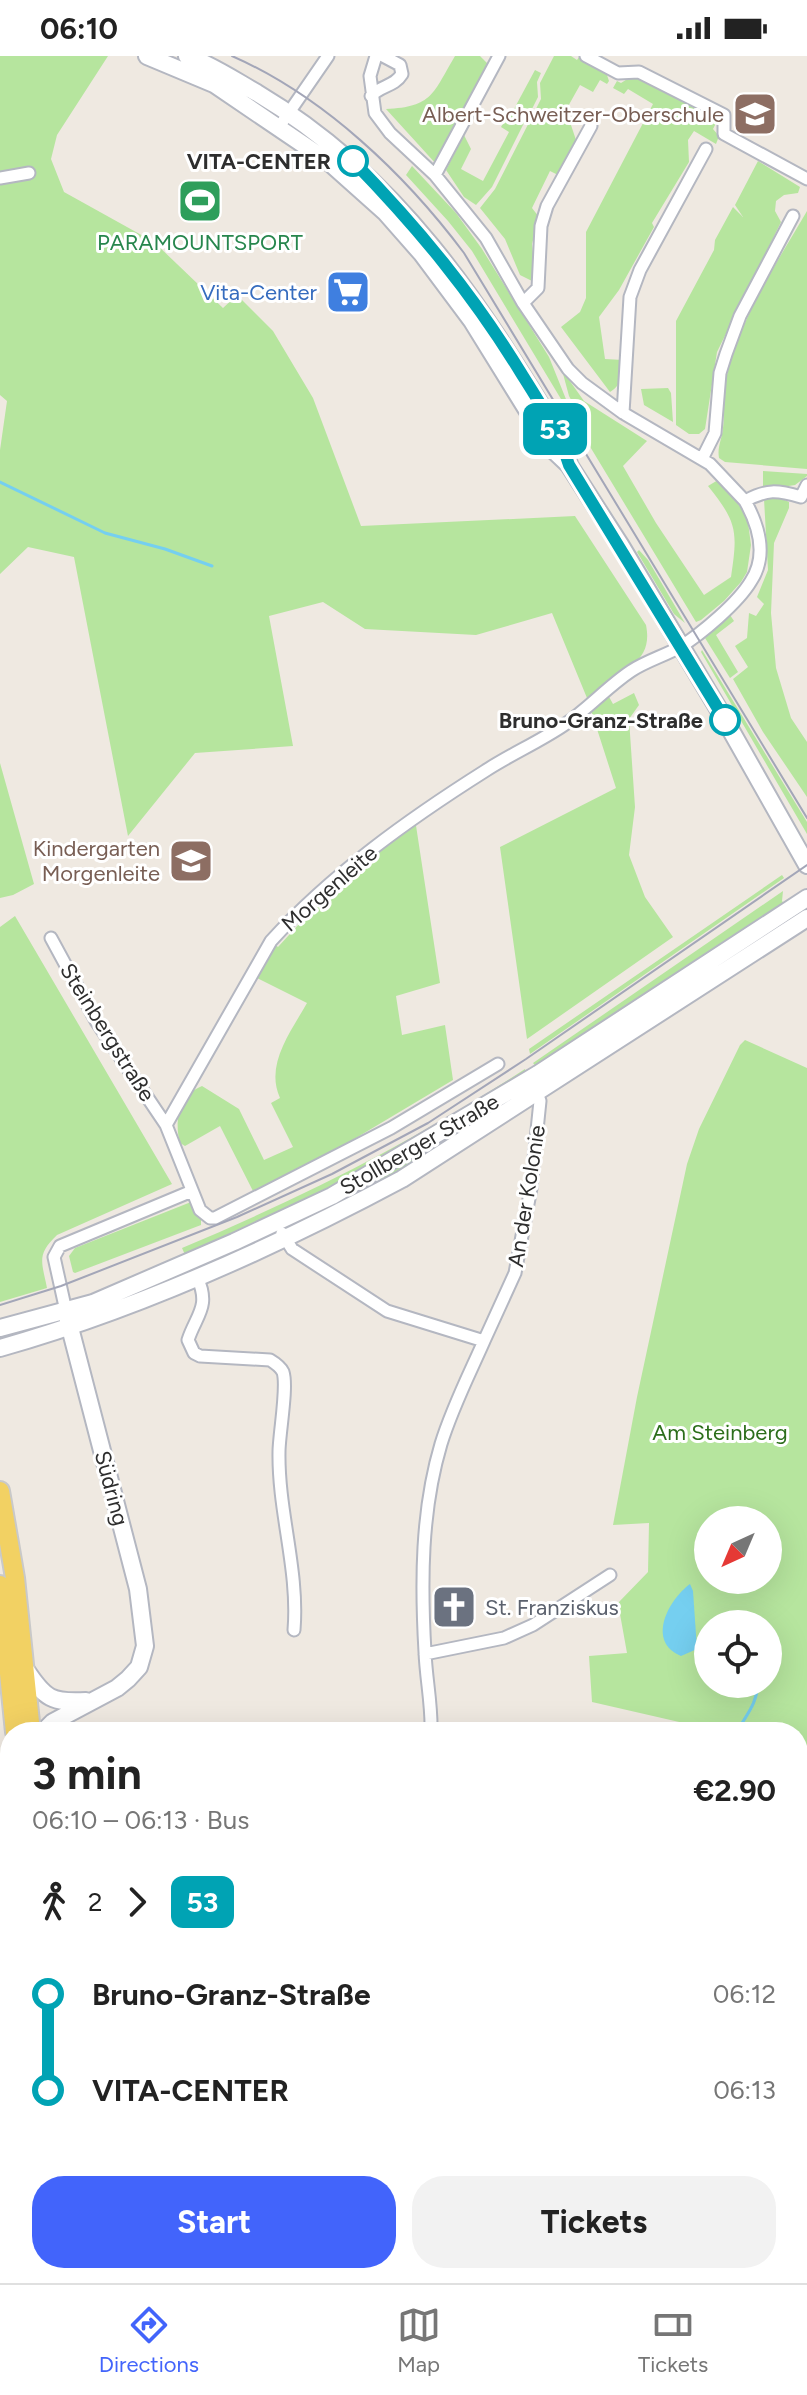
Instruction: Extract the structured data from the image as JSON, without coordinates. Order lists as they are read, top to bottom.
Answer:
{
  "streets": {
    "main road": ["Stollberger Straße", "Südring"],
    "street": ["Morgenleite", "Steinbergstraße", "An der Kolonie"]
  },
  "crossings": [
    ["Morgenleite", "Steinbergstraße"],
    ["Stollberger Straße", "An der Kolonie"],
    ["Stollberger Straße", "Südring"]
  ],
  "parks": ["Am Steinberg"],
  "places": {
    "school or university": ["Albert-Schweitzer-Oberschule", "Kindergarten Morgenleite"],
    "other": ["VITA-CENTER", "Bruno-Granz-Straße"],
    "sports": ["PARAMOUNTSPORT"],
    "supermarket": ["Vita-Center"],
    "church": ["St. Franziskus"]
  },
  "lines": ["bus line 53"],
  "north": "bottom left",
  "page": {
    "status": "06:10",
    "on_map": "53",
    "heading": ["3 min", "06:10 – 06:13 · Bus", "€2.90"],
    "legs": ["2", "53"],
    "list": [
      {
        "name": "Bruno-Granz-Straße",
        "value": "06:12"
      },
      {
        "name": "VITA-CENTER",
        "value": "06:13"
      }
    ],
    "buttons": ["Start", "Tickets"],
    "tabs": ["Directions", "Map", "Tickets"]
  }
}
